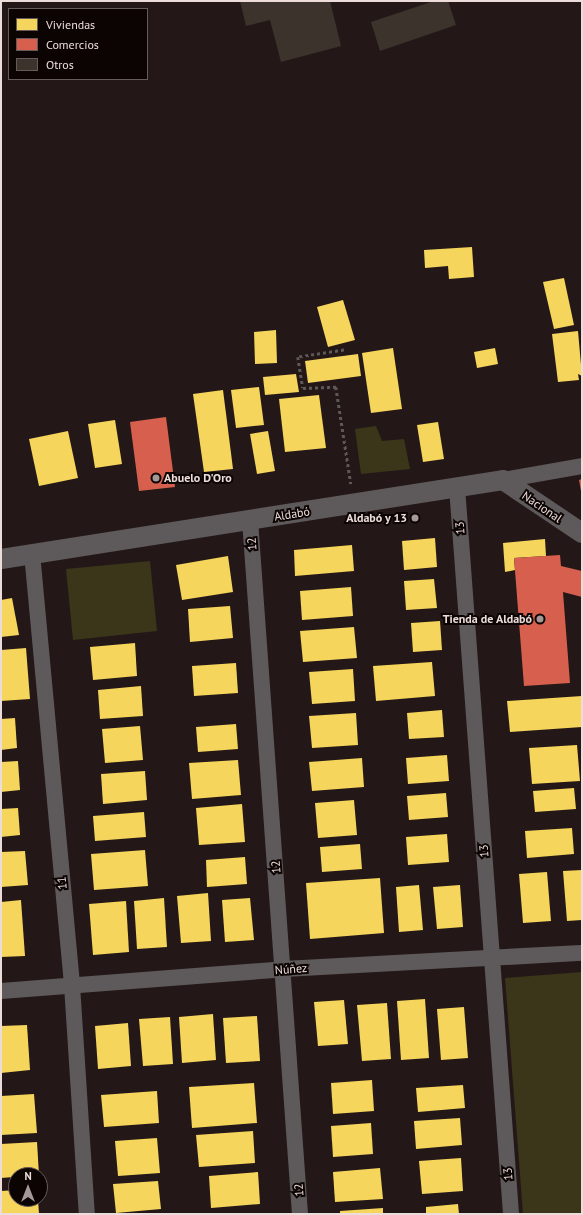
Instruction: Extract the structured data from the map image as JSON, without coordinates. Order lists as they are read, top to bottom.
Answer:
{
  "streets": {
    "street": [
      "Nacional",
      "Aldabó",
      "13",
      "12",
      "11",
      "Núñez"
    ]
  },
  "crossings": [
    ["Nacional", "Aldabó"],
    ["Aldabó", "13"],
    ["Aldabó", "12"],
    ["Aldabó", "11"],
    ["13", "Núñez"],
    ["12", "Núñez"],
    ["11", "Núñez"]
  ],
  "places": ["Abuelo D'Oro", "Aldabó y 13", "Tienda de Aldabó"],
  "legend": ["Viviendas", "Comercios", "Otros"],
  "north": "top"
}
